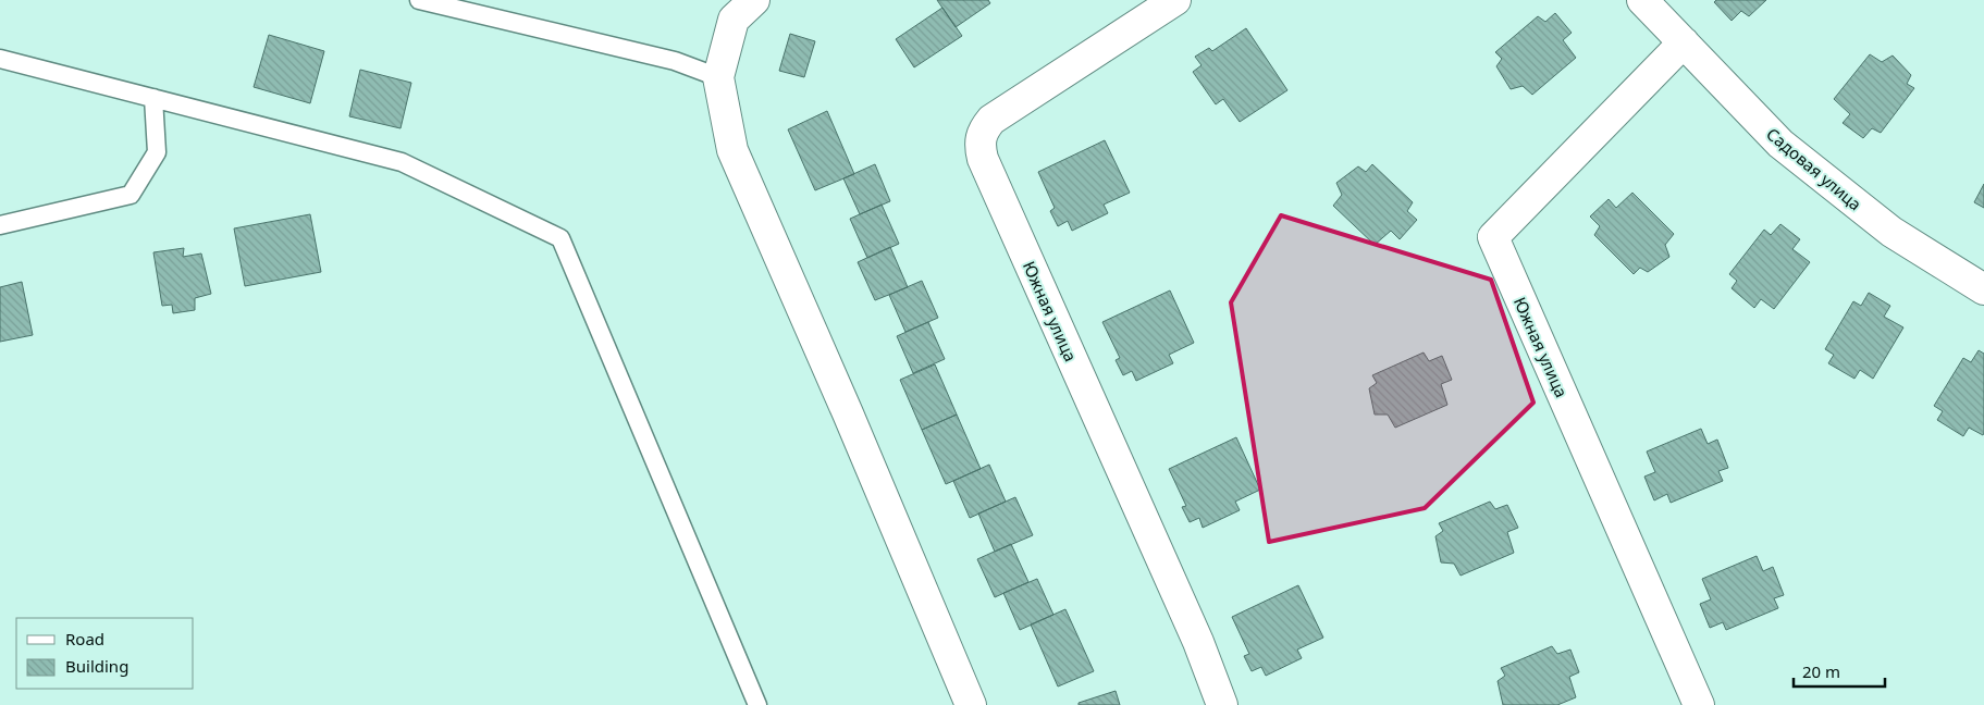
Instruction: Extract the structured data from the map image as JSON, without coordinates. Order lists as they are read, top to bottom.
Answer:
{
  "streets": {
    "street": ["Садовая улица", "Южная улица"]
  },
  "crossings": [
    ["Садовая улица", "Южная улица"]
  ],
  "legend": ["Road", "Building"],
  "scale_bar": "20 m"
}
